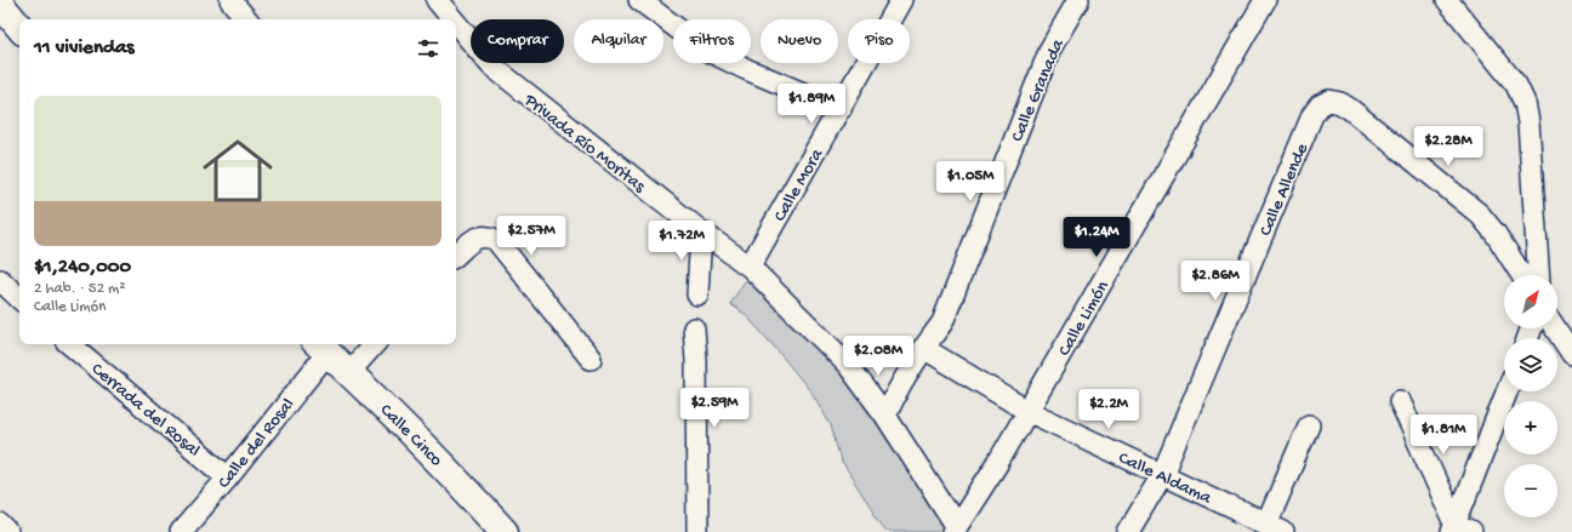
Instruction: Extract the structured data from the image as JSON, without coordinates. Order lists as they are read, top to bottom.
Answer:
{
  "streets": {
    "street": [
      "Calle Granada",
      "Privada Río Moritas",
      "Calle Mora",
      "Calle Allende",
      "Calle Limón",
      "Cerrada del Rosal",
      "Calle Cinco",
      "Calle del Rosal",
      "Calle Aldama"
    ]
  },
  "crossings": [
    ["Calle Granada", "Privada Río Moritas"],
    ["Calle Granada", "Calle Aldama"],
    ["Privada Río Moritas", "Calle Mora"],
    ["Privada Río Moritas", "Calle Limón"],
    ["Calle Allende", "Calle Aldama"],
    ["Calle Limón", "Calle Aldama"],
    ["Cerrada del Rosal", "Calle del Rosal"],
    ["Calle Cinco", "Calle del Rosal"]
  ],
  "north": "top right",
  "page": {
    "chip": [
      "Comprar",
      "Alquilar",
      "Filtros",
      "Nuevo",
      "Piso"
    ],
    "heading": "11 viviendas",
    "list": [
      {
        "name": "$1,240,000",
        "note": "2 hab. · 52 m² · Calle Limón"
      }
    ],
    "price": [
      "$1.89M",
      "$2.28M",
      "$1.05M",
      "$2.57M",
      "$1.24M",
      "$1.72M",
      "$2.86M",
      "$2.08M",
      "$2.59M",
      "$2.2M",
      "$1.81M"
    ],
    "map_buttons": ["+", "−"]
  }
}
